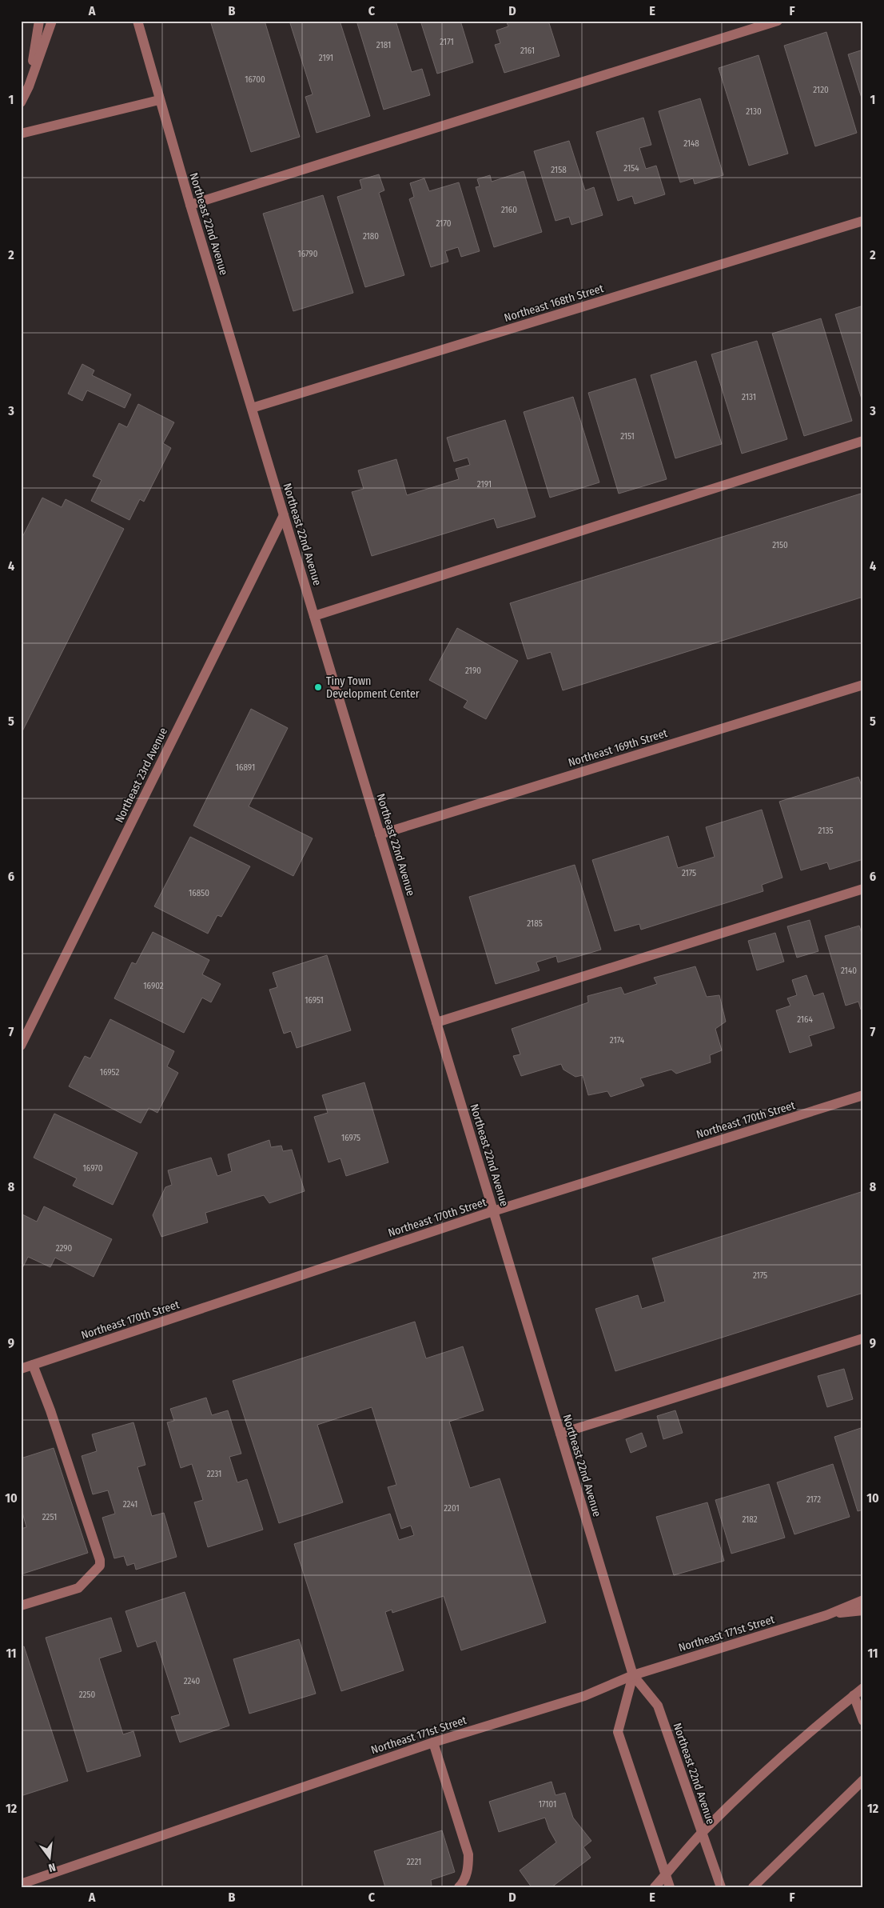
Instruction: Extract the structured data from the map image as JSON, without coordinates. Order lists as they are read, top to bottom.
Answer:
{
  "streets": {
    "street": [
      "Northeast 22nd Avenue",
      "Northeast 168th Street",
      "Northeast 169th Street",
      "Northeast 23rd Avenue",
      "Northeast 170th Street",
      "Northeast 171st Street"
    ]
  },
  "crossings": [
    ["Northeast 22nd Avenue", "Northeast 168th Street"],
    ["Northeast 22nd Avenue", "Northeast 169th Street"],
    ["Northeast 22nd Avenue", "Northeast 23rd Avenue"],
    ["Northeast 22nd Avenue", "Northeast 170th Street"],
    ["Northeast 22nd Avenue", "Northeast 171st Street"]
  ],
  "places": ["Tiny Town Development Center"],
  "house_numbers": [
    "2171",
    "2181",
    "2161",
    "2191",
    "16700",
    "2120",
    "2130",
    "2148",
    "2154",
    "2158",
    "2160",
    "2170",
    "2180",
    "16790",
    "2131",
    "2151",
    "2191",
    "2150",
    "2190",
    "16891",
    "2135",
    "2175",
    "16850",
    "2185",
    "2140",
    "16902",
    "16951",
    "2164",
    "2174",
    "16952",
    "16975",
    "16970",
    "2290",
    "2175",
    "2231",
    "2172",
    "2241",
    "2201",
    "2251",
    "2182",
    "2240",
    "2250",
    "17101",
    "2221"
  ],
  "north": "bottom",
  "grid": {
    "columns": [
      "A",
      "B",
      "C",
      "D",
      "E",
      "F"
    ],
    "rows": [
      "1",
      "2",
      "3",
      "4",
      "5",
      "6",
      "7",
      "8",
      "9",
      "10",
      "11",
      "12"
    ]
  }
}
